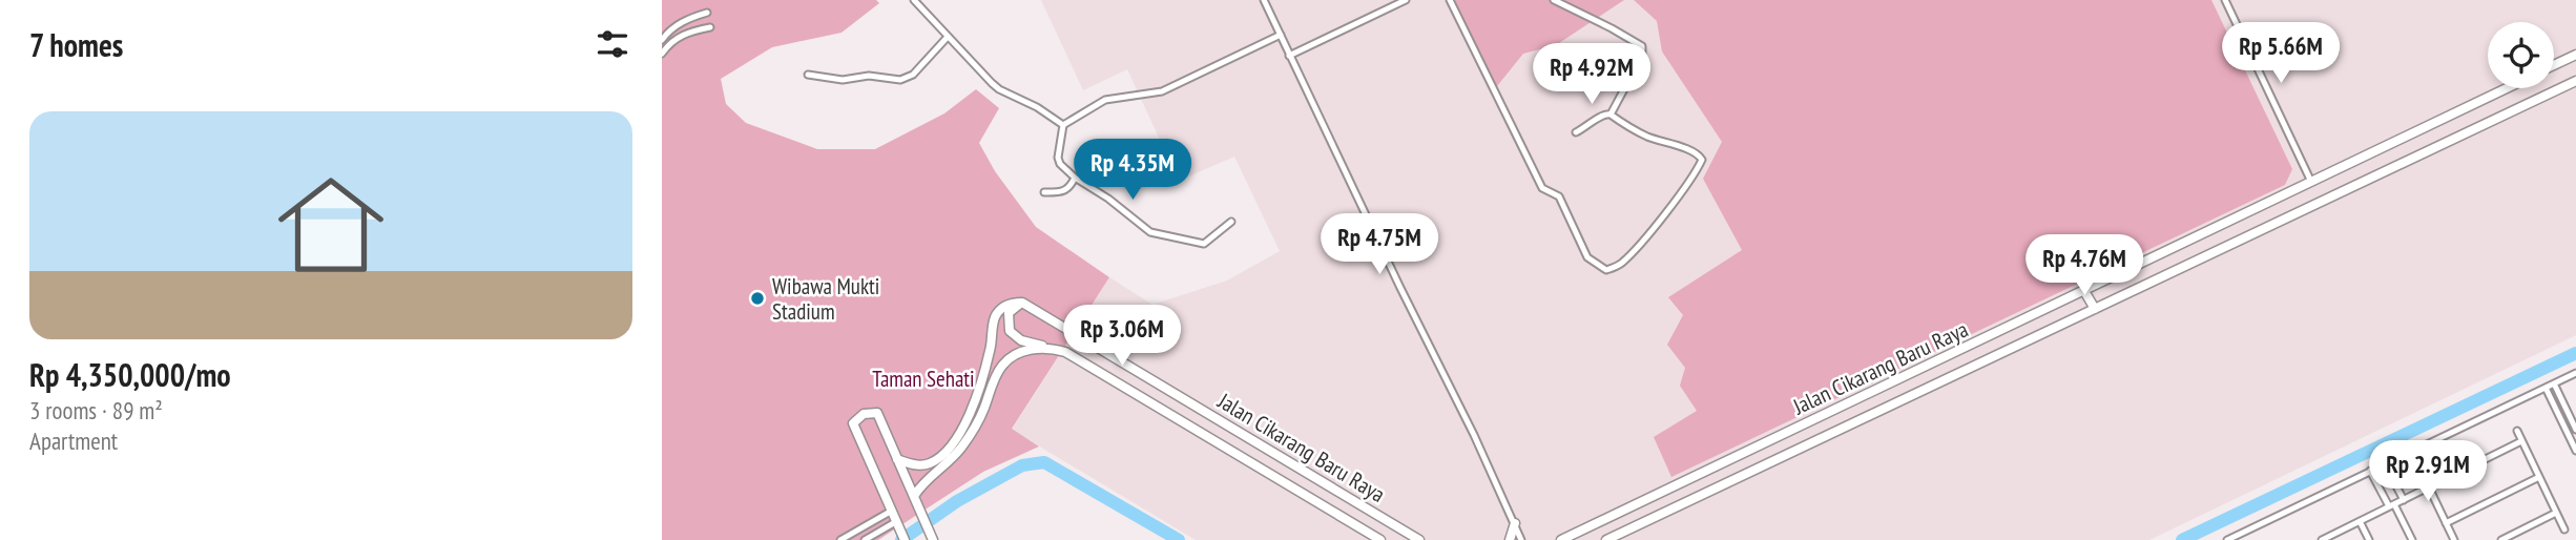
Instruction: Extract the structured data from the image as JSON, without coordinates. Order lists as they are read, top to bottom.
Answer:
{
  "streets": {
    "main road": ["Jalan Cikarang Baru Raya"]
  },
  "parks": ["Taman Sehati"],
  "places": ["Wibawa Mukti Stadium"],
  "page": {
    "heading": "7 homes",
    "price": [
      "Rp 5.66M",
      "Rp 4.92M",
      "Rp 4.35M",
      "Rp 4.75M",
      "Rp 4.76M",
      "Rp 3.06M",
      "Rp 2.91M"
    ],
    "list": [
      {
        "name": "Rp 4,350,000/mo",
        "note": "3 rooms · 89 m² · Apartment"
      }
    ]
  }
}
